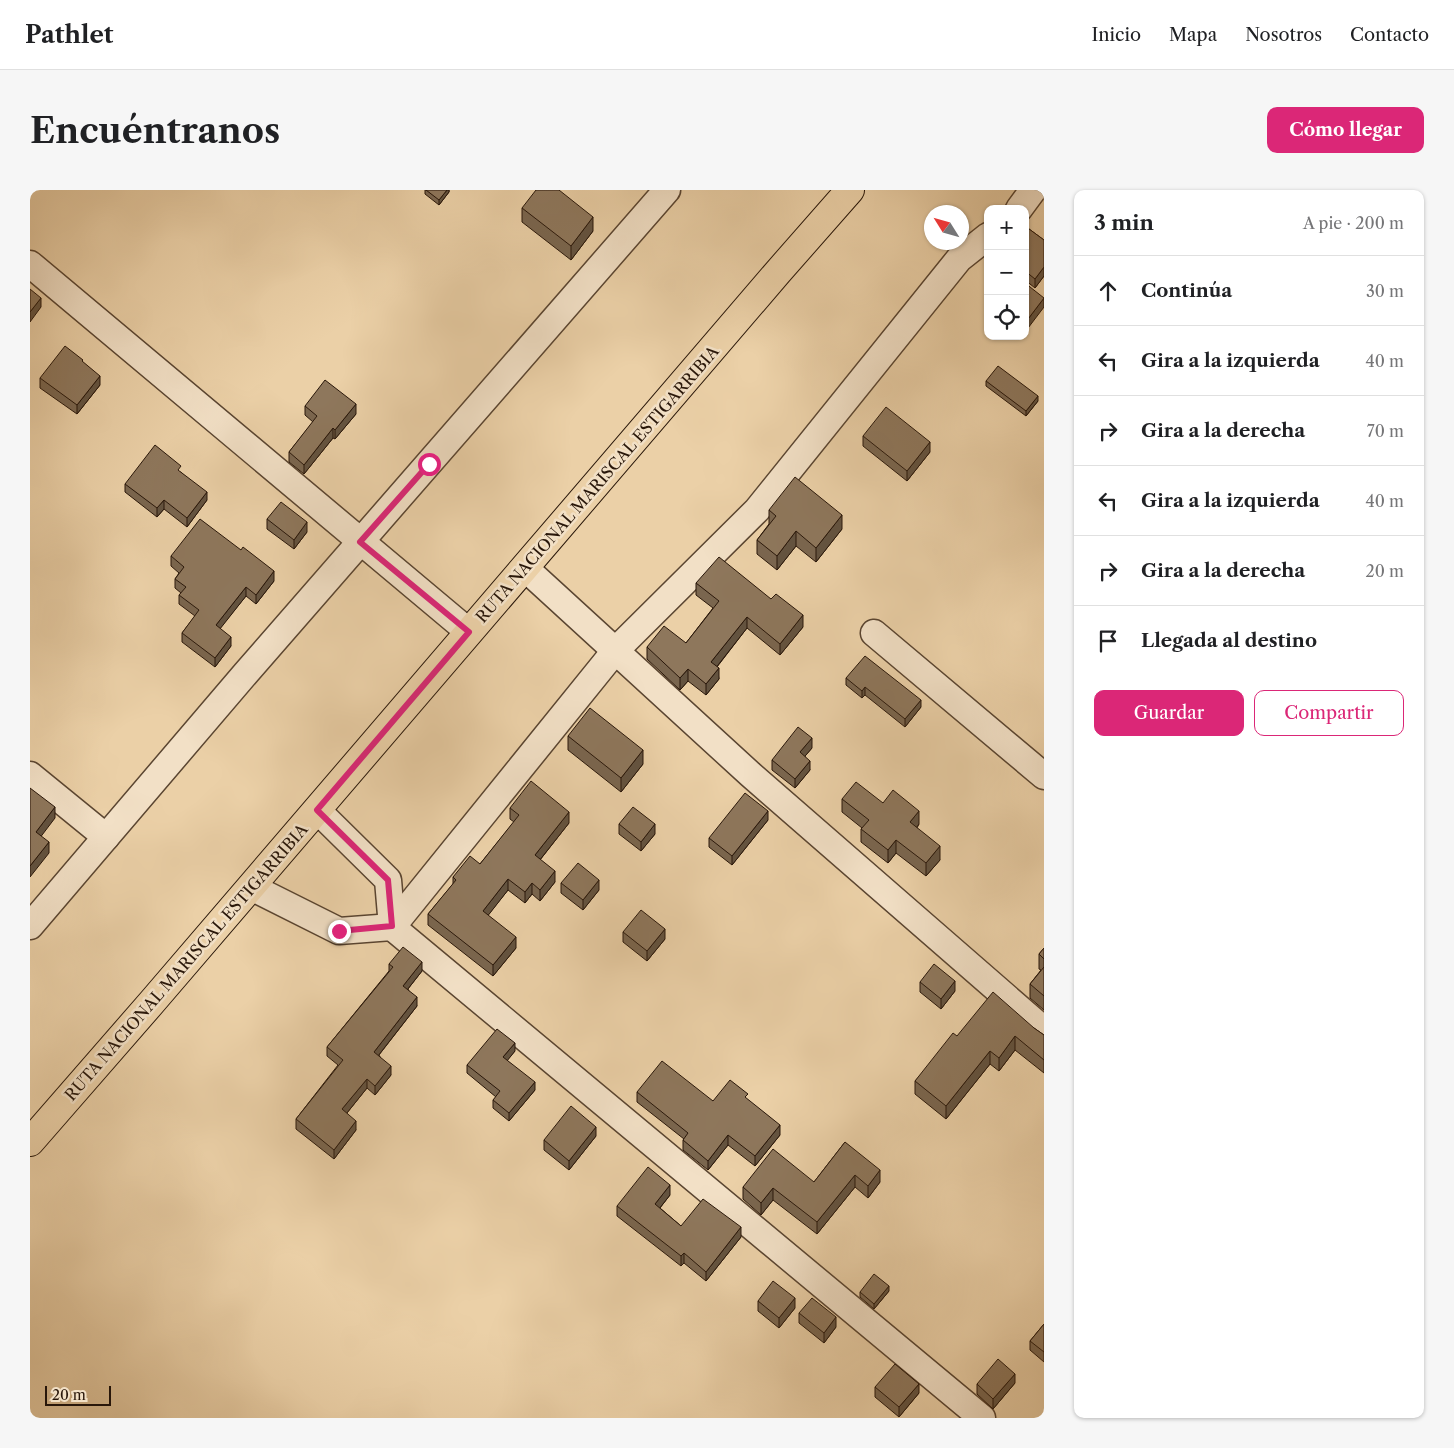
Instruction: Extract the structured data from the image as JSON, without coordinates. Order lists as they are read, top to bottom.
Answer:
{
  "streets": {
    "main road": ["RUTA NACIONAL MARISCAL ESTIGARRIBIA"]
  },
  "scale_bar": "20 m",
  "north": "top left",
  "page": {
    "header": "Pathlet",
    "nav": [
      "Inicio",
      "Mapa",
      "Nosotros",
      "Contacto"
    ],
    "buttons": [
      "Cómo llegar",
      ["Guardar", "Compartir"]
    ],
    "title": "Encuéntranos",
    "heading": ["3 min", "A pie · 200 m"],
    "map_buttons": ["+", "−"],
    "list": [
      ["Continúa", "30 m"],
      ["Gira a la izquierda", "40 m"],
      ["Gira a la derecha", "70 m"],
      ["Gira a la izquierda", "40 m"],
      ["Gira a la derecha", "20 m"],
      "Llegada al destino"
    ],
    "scale": "20 m"
  }
}
